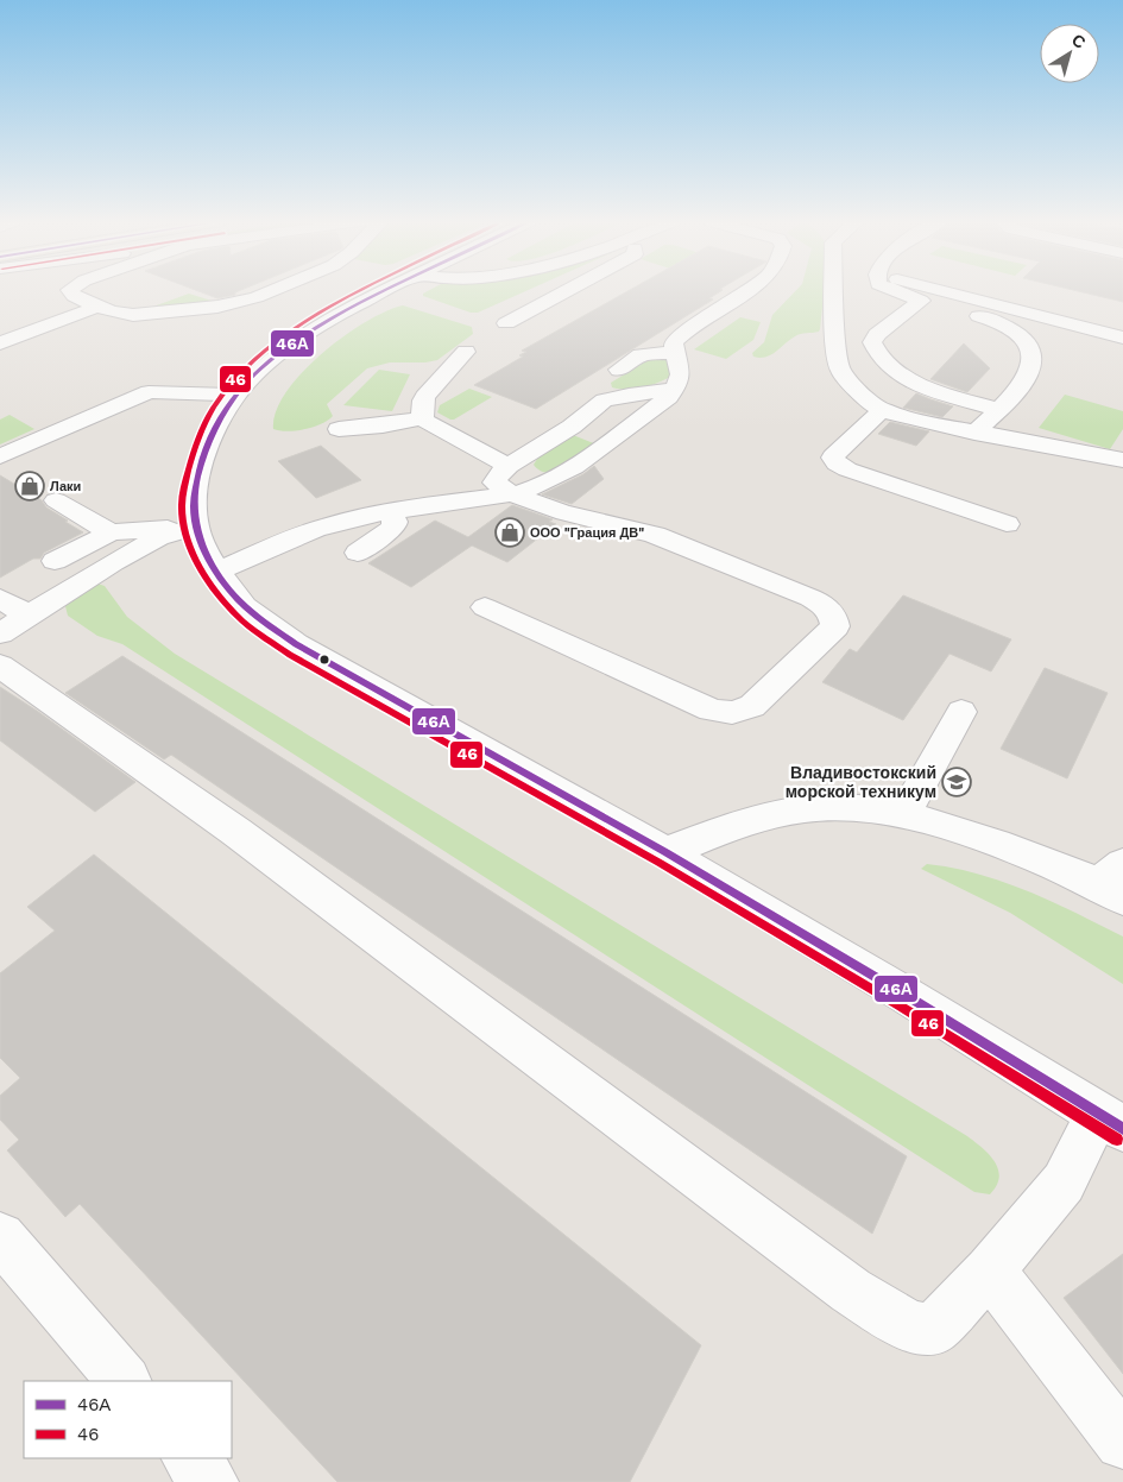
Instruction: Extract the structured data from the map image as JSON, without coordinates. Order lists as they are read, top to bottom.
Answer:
{
  "places": {
    "shop": ["Лаки", "ООО \"Грация ДВ\""],
    "school or university": ["Владивостокский морской техникум"]
  },
  "lines": ["transit line 46А", "transit line 46"],
  "legend": ["46А", "46"],
  "north": "top right"
}
